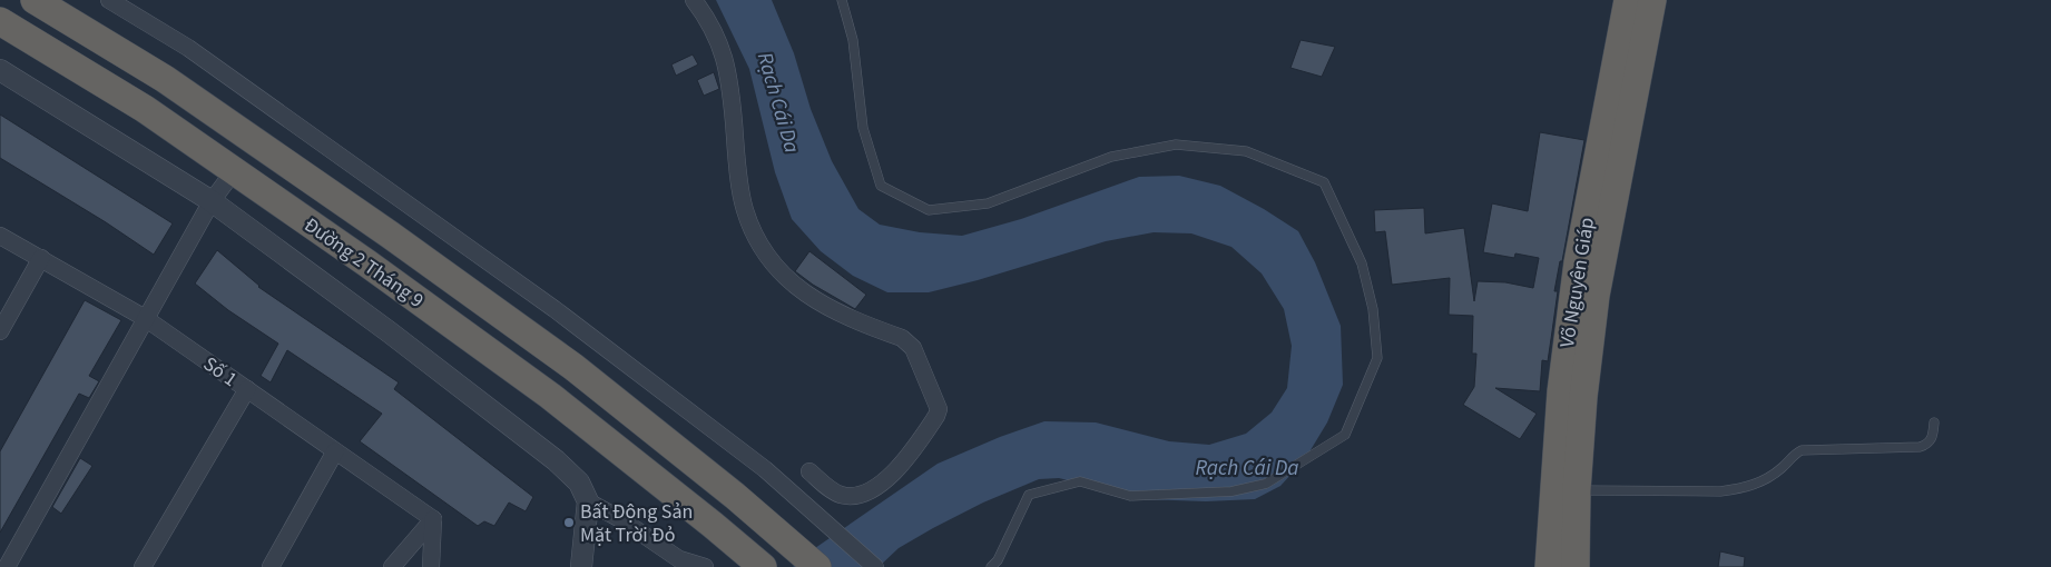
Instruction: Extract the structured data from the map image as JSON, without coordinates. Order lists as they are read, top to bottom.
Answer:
{
  "streets": {
    "highway": ["Đường 2 Tháng 9", "Võ Nguyên Giáp"],
    "street": ["Số 1"]
  },
  "water": ["Rạch Cái Da"],
  "places": ["Bất Động Sản Mặt Trời Đỏ"]
}
